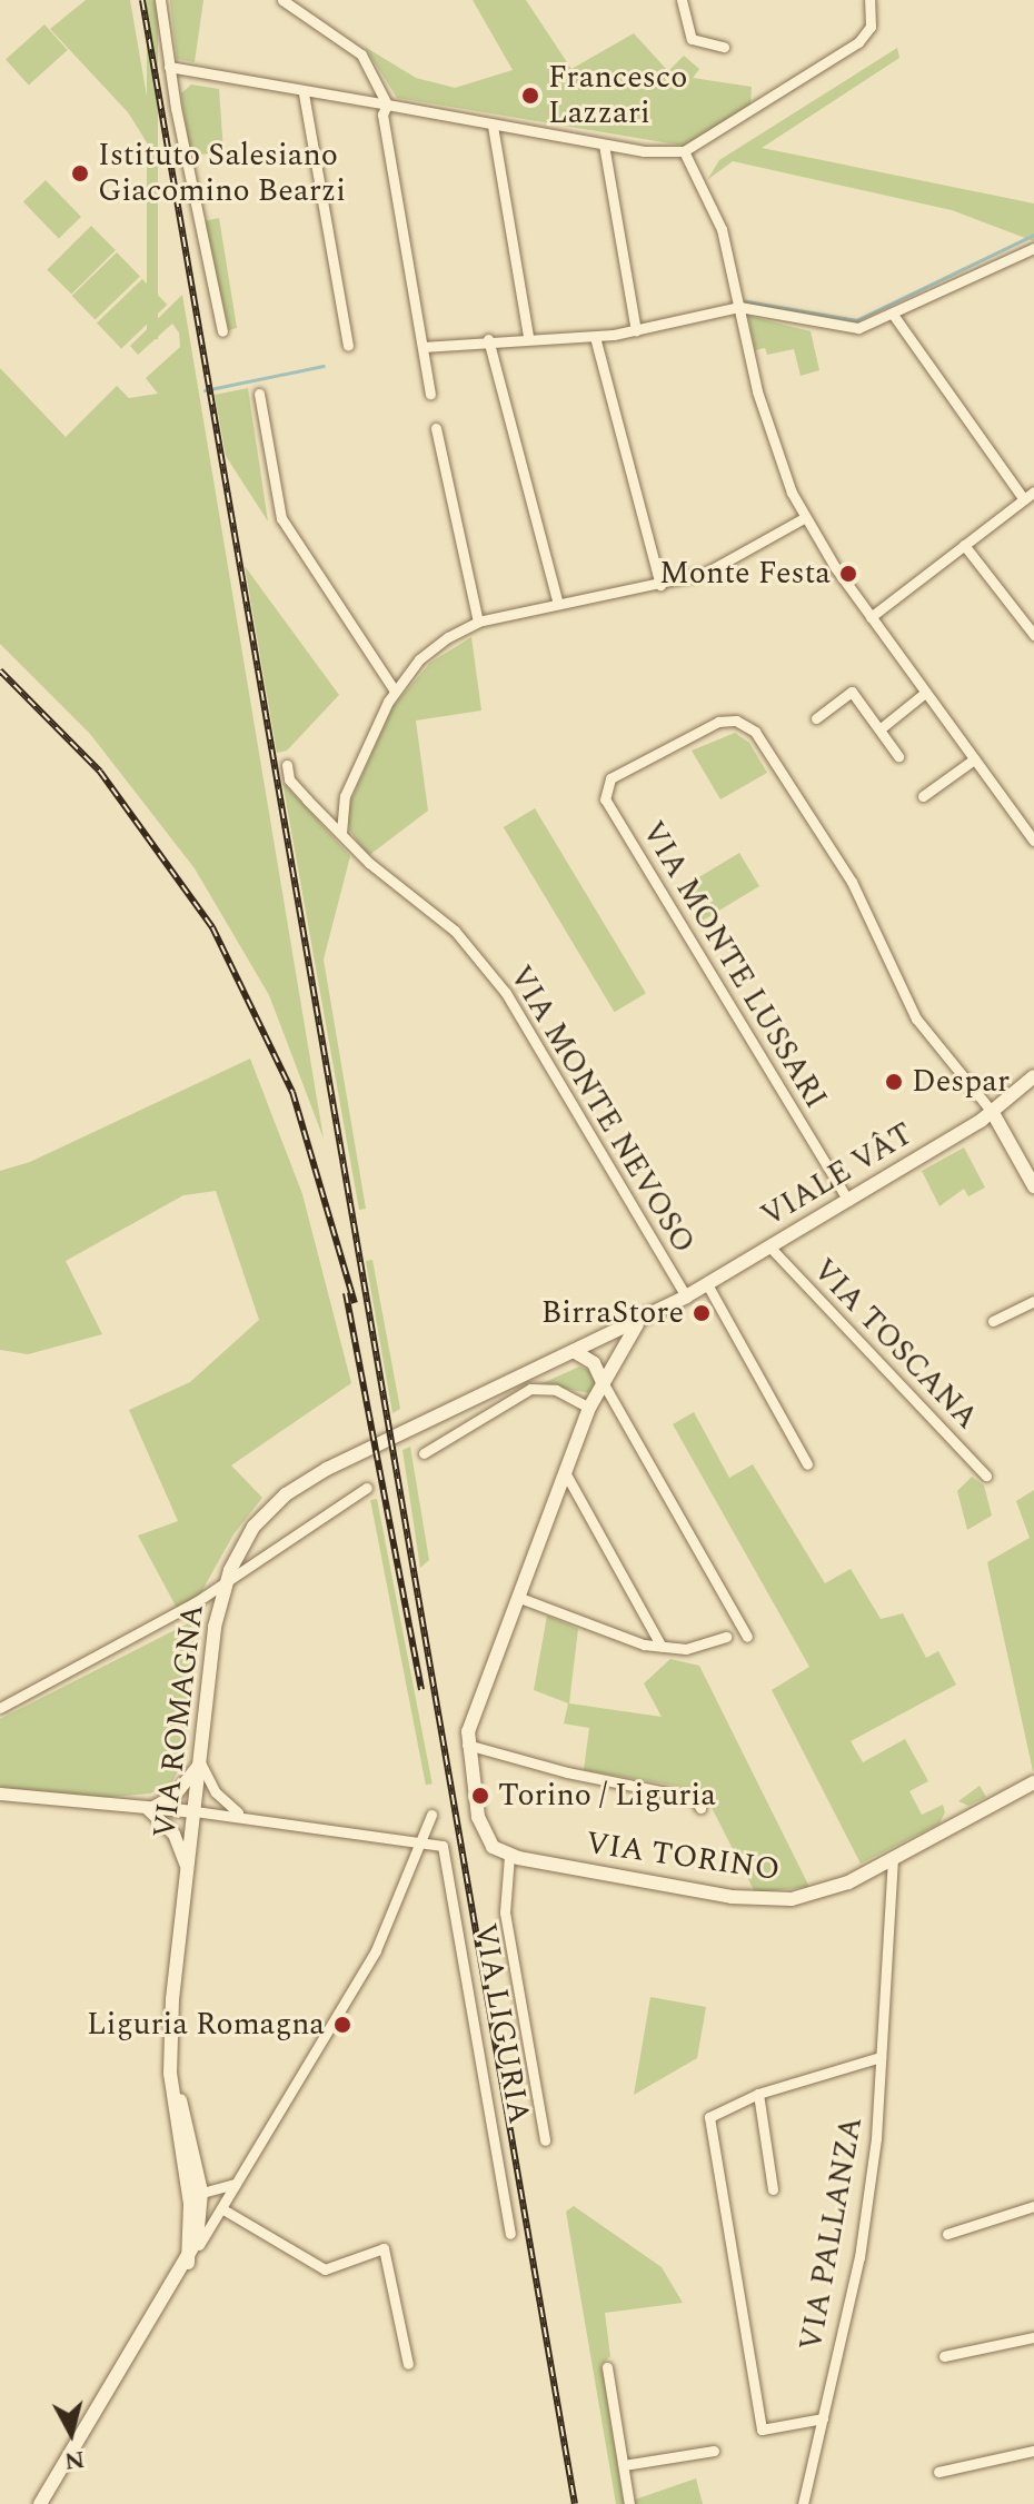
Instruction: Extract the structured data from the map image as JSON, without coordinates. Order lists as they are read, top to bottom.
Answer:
{
  "streets": {
    "main road": ["VIALE VÂT", "VIA ROMAGNA", "VIA TORINO"],
    "street": [
      "VIA MONTE LUSSARI",
      "VIA MONTE NEVOSO",
      "VIA TOSCANA",
      "VIA LIGURIA",
      "VIA PALLANZA"
    ]
  },
  "crossings": [
    ["VIA MONTE LUSSARI", "VIALE VÂT"],
    ["VIA MONTE NEVOSO", "VIALE VÂT"],
    ["VIALE VÂT", "VIA TOSCANA"],
    ["VIALE VÂT", "VIA ROMAGNA"],
    ["VIA TORINO", "VIA PALLANZA"]
  ],
  "places": [
    "Francesco Lazzari",
    "Istituto Salesiano Giacomino Bearzi",
    "Monte Festa",
    "Despar",
    "BirraStore",
    "Torino / Liguria",
    "Liguria Romagna"
  ],
  "north": "bottom"
}
